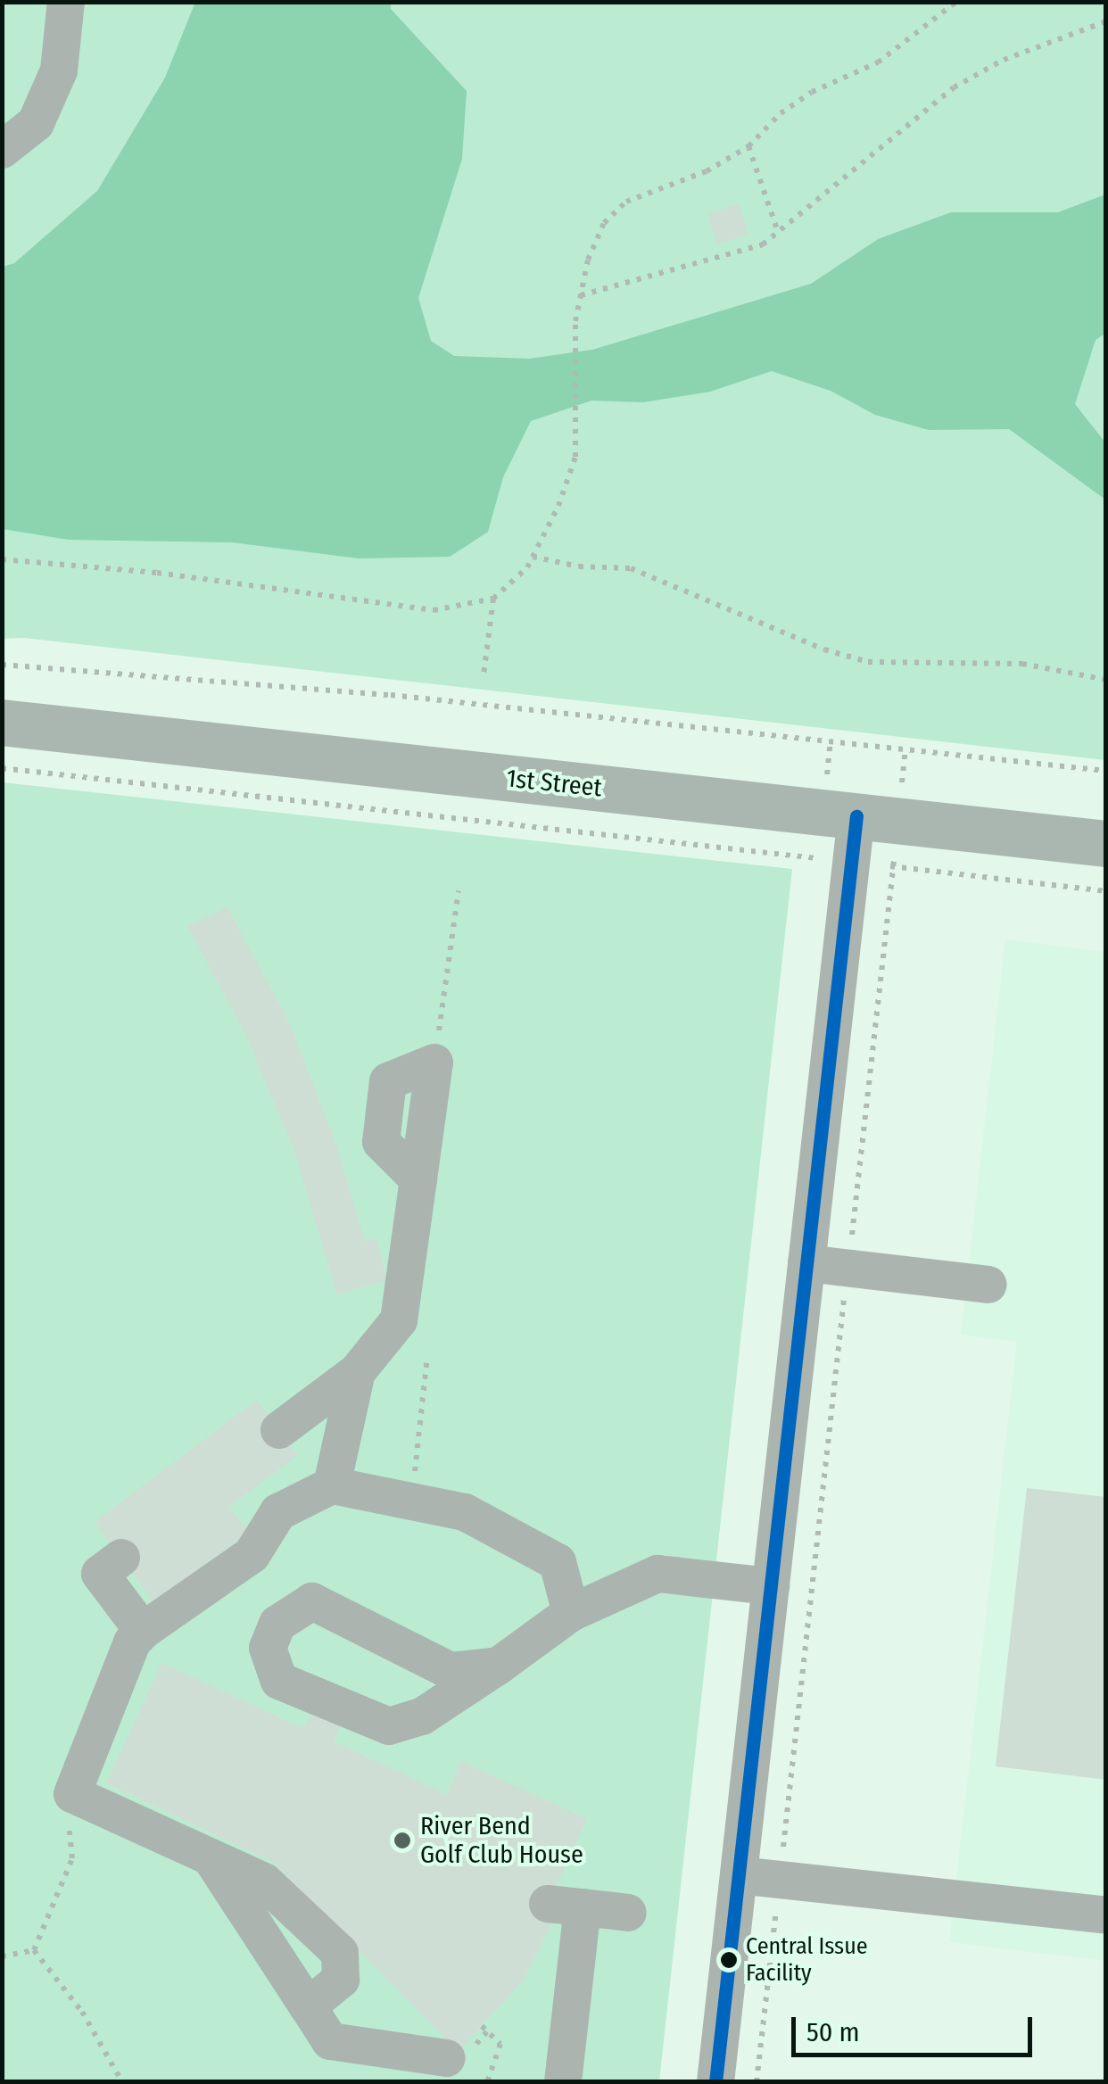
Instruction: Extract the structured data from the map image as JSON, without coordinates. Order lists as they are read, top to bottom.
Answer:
{
  "streets": {
    "main road": ["1st Street"]
  },
  "places": ["River Bend Golf Club House", "Central Issue Facility"],
  "scale_bar": "50 m"
}
